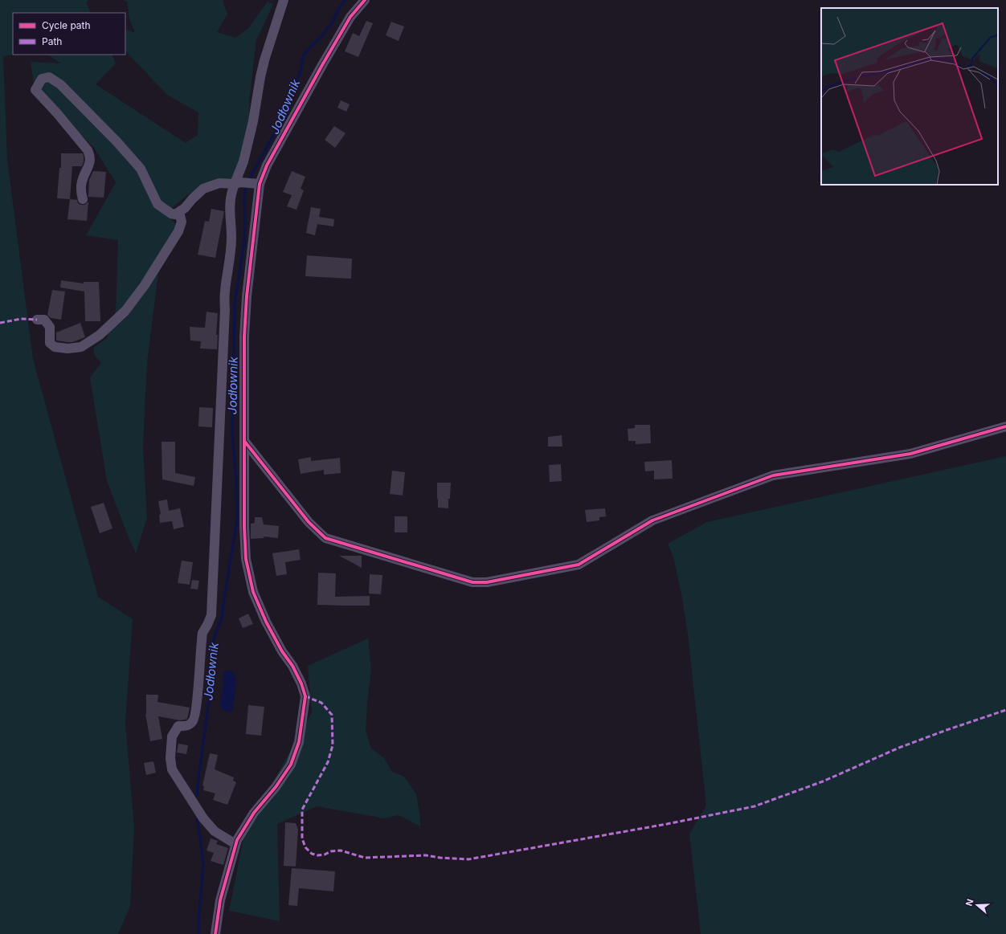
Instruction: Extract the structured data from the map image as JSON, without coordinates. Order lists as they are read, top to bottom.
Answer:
{
  "water": ["Jodłownik"],
  "legend": ["Cycle path", "Path"],
  "north": "left"
}
